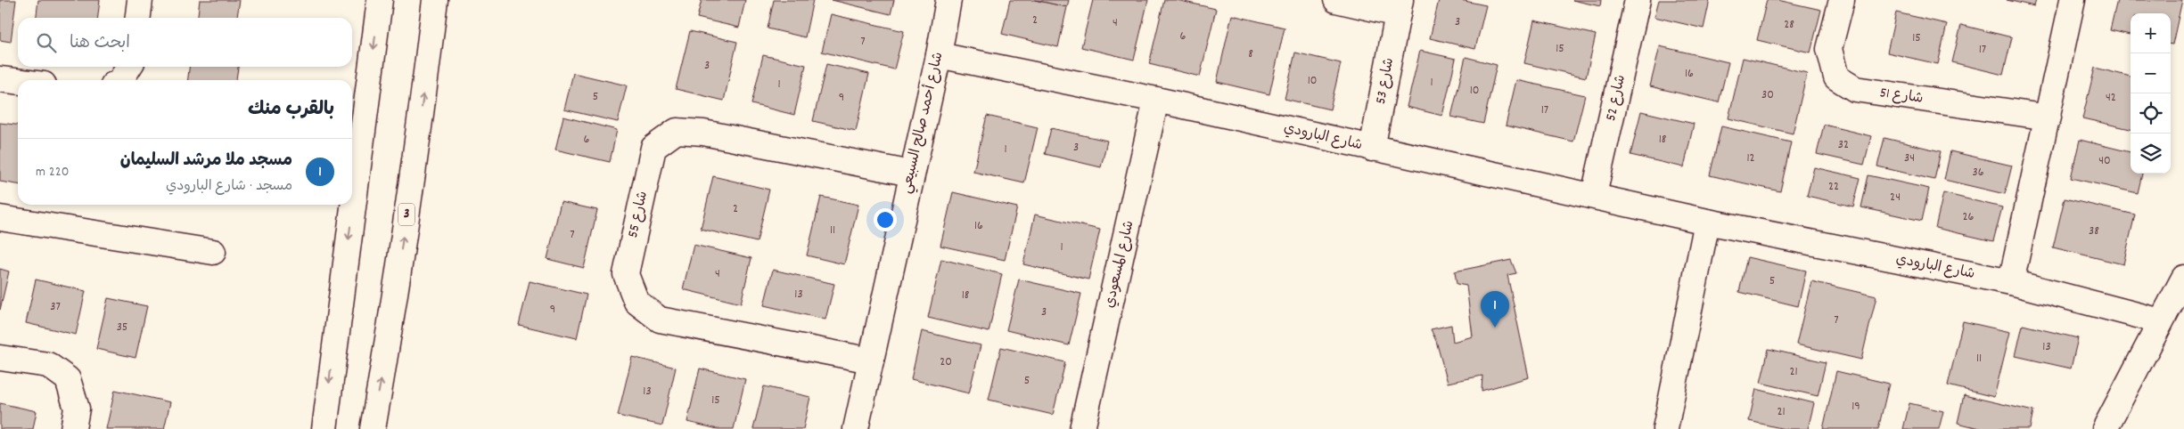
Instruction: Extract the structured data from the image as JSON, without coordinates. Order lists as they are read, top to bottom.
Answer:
{
  "streets": {
    "street": [
      "شارع 53",
      "شارع 51",
      "شارع 52",
      "شارع أحمد صالح السبيعي",
      "شارع البارودي",
      "3",
      "شارع 55",
      "شارع المسعودي"
    ]
  },
  "crossings": [
    ["شارع 53", "شارع البارودي"],
    ["شارع 52", "شارع البارودي"],
    ["شارع أحمد صالح السبيعي", "شارع البارودي"],
    ["شارع أحمد صالح السبيعي", "شارع 55"],
    ["شارع البارودي", "شارع المسعودي"]
  ],
  "house_numbers": [
    "2",
    "3",
    "4",
    "28",
    "6",
    "15",
    "7",
    "15",
    "17",
    "8",
    "3",
    "16",
    "10",
    "1",
    "1",
    "10",
    "30",
    "5",
    "9",
    "42",
    "17",
    "6",
    "18",
    "32",
    "3",
    "1",
    "12",
    "34",
    "40",
    "36",
    "22",
    "24",
    "2",
    "26",
    "16",
    "11",
    "38",
    "7",
    "1",
    "4",
    "5",
    "13",
    "18",
    "37",
    "9",
    "3",
    "7",
    "35",
    "13",
    "11",
    "20",
    "21",
    "5",
    "13",
    "15",
    "19",
    "21"
  ],
  "page": {
    "map_buttons": ["+", "−"],
    "search": "ابحث هنا",
    "heading": "بالقرب منك",
    "list": [
      {
        "mark": "1",
        "name": "مسجد ملا مرشد السليمان",
        "note": "مسجد · شارع البارودي",
        "value": "220 m"
      }
    ],
    "pins": "1"
  }
}
